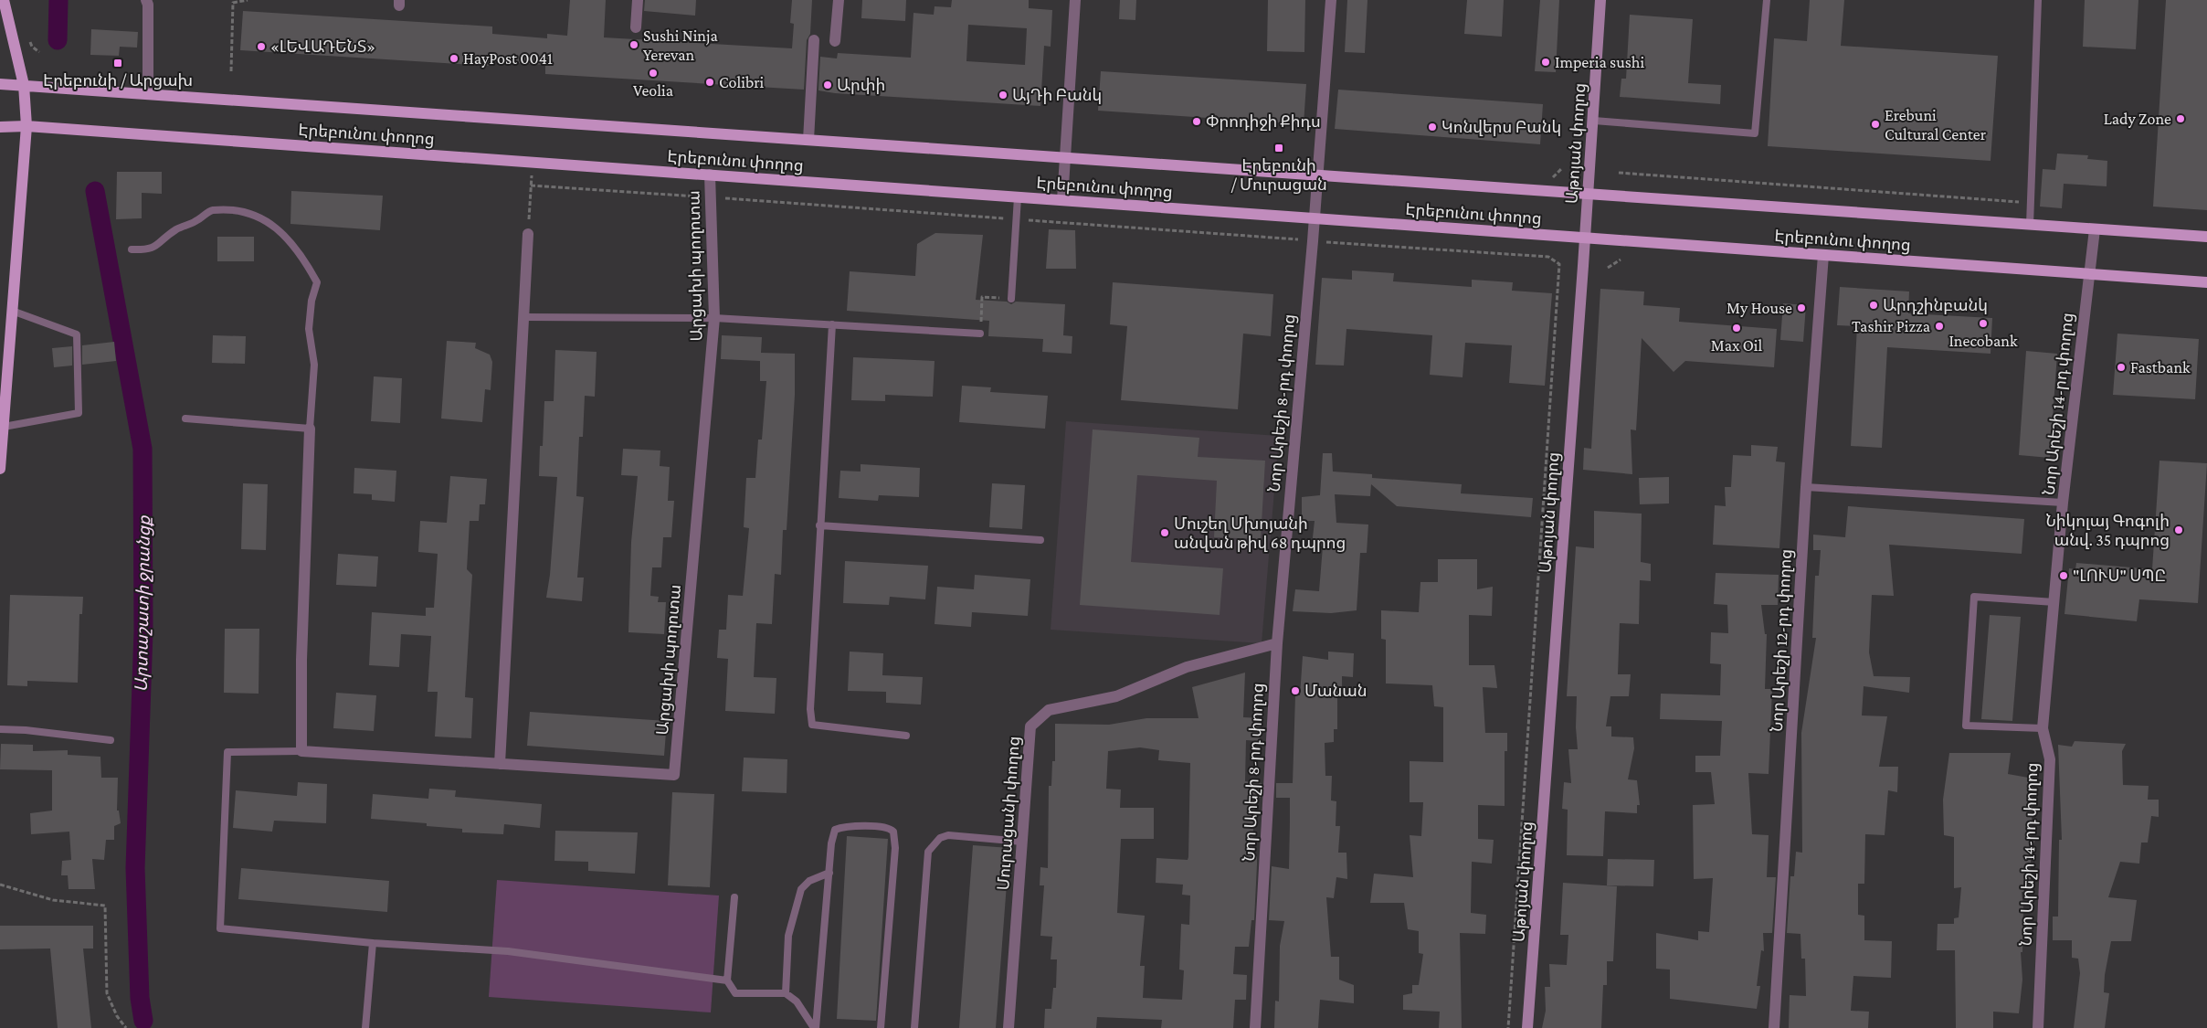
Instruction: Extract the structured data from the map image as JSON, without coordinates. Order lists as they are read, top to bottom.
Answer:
{
  "streets": {
    "main road": ["Էրեբունու փողոց", "Աթոյան փողոց"],
    "street": [
      "Արցախի պողոտա",
      "Նոր Արեշի 8-րդ փողոց",
      "Նոր Արեշի 14-րդ փողոց",
      "Նոր Արեշի 12-րդ փողոց",
      "Մուրացանի փողոց"
    ]
  },
  "crossings": [
    ["Էրեբունու փողոց", "Աթոյան փողոց"],
    ["Էրեբունու փողոց", "Արցախի պողոտա"],
    ["Էրեբունու փողոց", "Նոր Արեշի 8-րդ փողոց"],
    ["Էրեբունու փողոց", "Նոր Արեշի 14-րդ փողոց"],
    ["Էրեբունու փողոց", "Նոր Արեշի 12-րդ փողոց"],
    ["Նոր Արեշի 8-րդ փողոց", "Մուրացանի փողոց"]
  ],
  "water": ["Արտաշատի ջրանցք"],
  "places": {
    "other": [
      "Sushi Ninja Yerevan",
      "«ԼԵՎԱԴԵՆՏ»",
      "HayPost 0041",
      "Imperia sushi",
      "Veolia",
      "Colibri",
      "Արփի",
      "ԱյԴի Բանկ",
      "Lady Zone",
      "Փրոդիջի Քիդս",
      "Erebuni Cultural Center",
      "Կոնվերս Բանկ",
      "Արդշինբանկ",
      "My House",
      "Inecobank",
      "Tashir Pizza",
      "Max Oil",
      "Fastbank",
      "Նիկոլայ Գոգոլի անվ. 35 դպրոց",
      "Մուշեղ Մխոյանի անվան թիվ 68 դպրոց",
      "\"ԼՈՒՍ\" ՍՊԸ",
      "Մանան"
    ],
    "transit": ["Էրեբունի / Արցախ", "Էրեբունի / Մուրացան"]
  }
}
